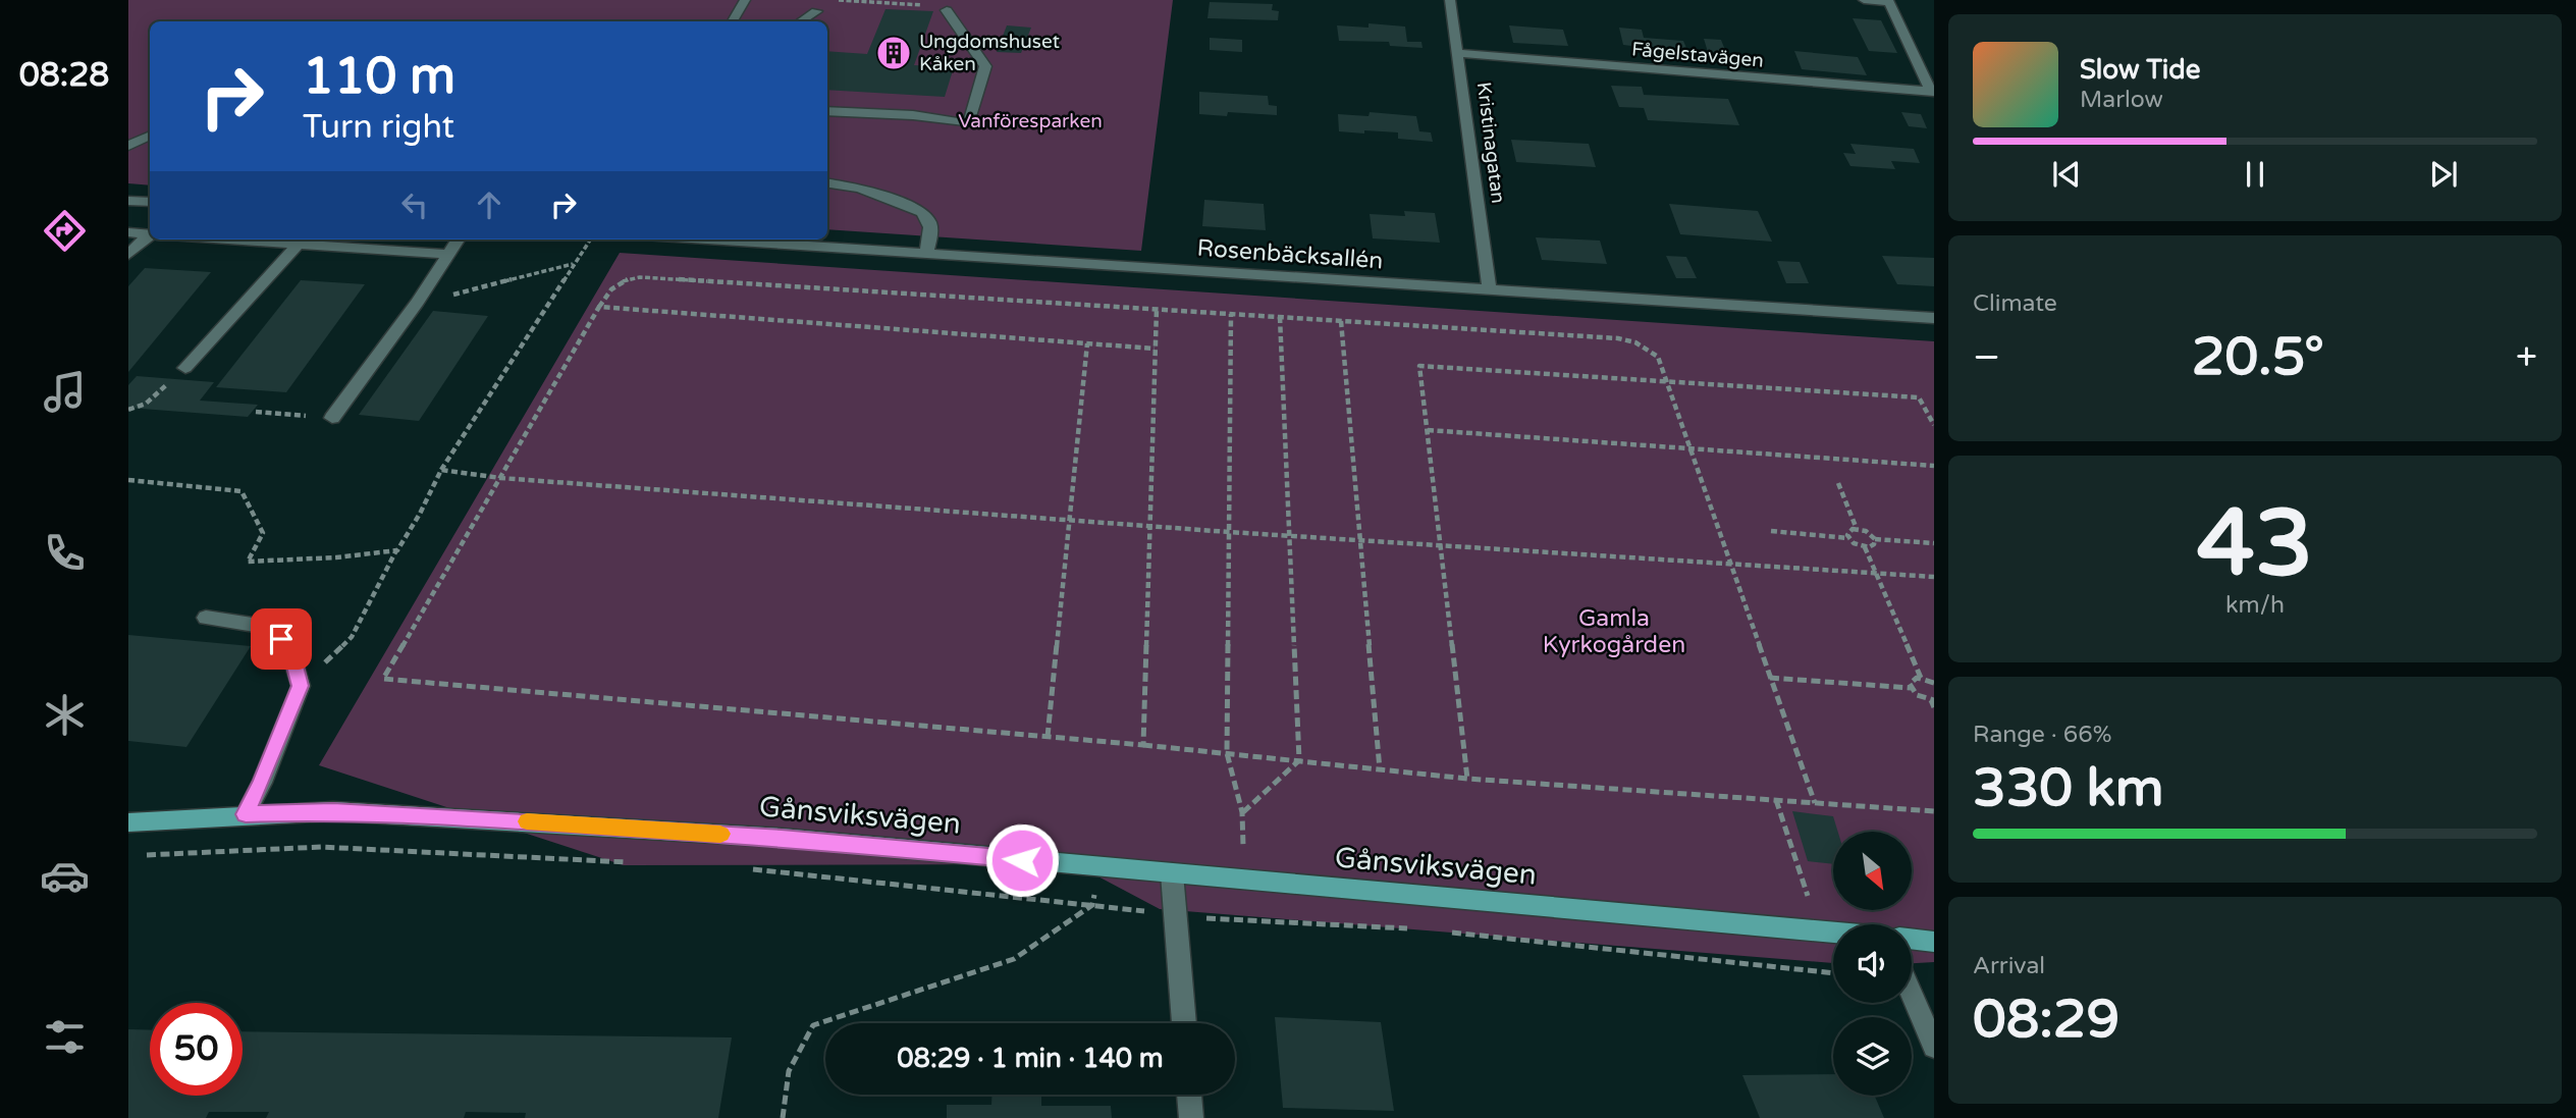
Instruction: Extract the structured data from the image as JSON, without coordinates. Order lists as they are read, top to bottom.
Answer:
{
  "streets": {
    "main road": ["Gånsviksvägen"],
    "street": ["Fågelstavägen", "Kristinagatan", "Rosenbäcksallén"]
  },
  "crossings": [
    ["Fågelstavägen", "Kristinagatan"],
    ["Kristinagatan", "Rosenbäcksallén"]
  ],
  "parks": ["Vanföresparken", "Gamla Kyrkogården"],
  "places": {
    "building": ["Ungdomshuset Kåken"]
  },
  "north": "bottom right",
  "page": {
    "tabs": "08:28",
    "turn": ["110 m", "Turn right"],
    "song": ["Slow Tide", "Marlow"],
    "tile": [
      "Climate",
      ["43", "km/h"],
      ["Range · 66%", "330 km"],
      ["Arrival", "08:29"]
    ],
    "heat": ["−", "20.5°", "+"],
    "limit": "50",
    "trip": "08:29 · 1 min · 140 m"
  }
}
